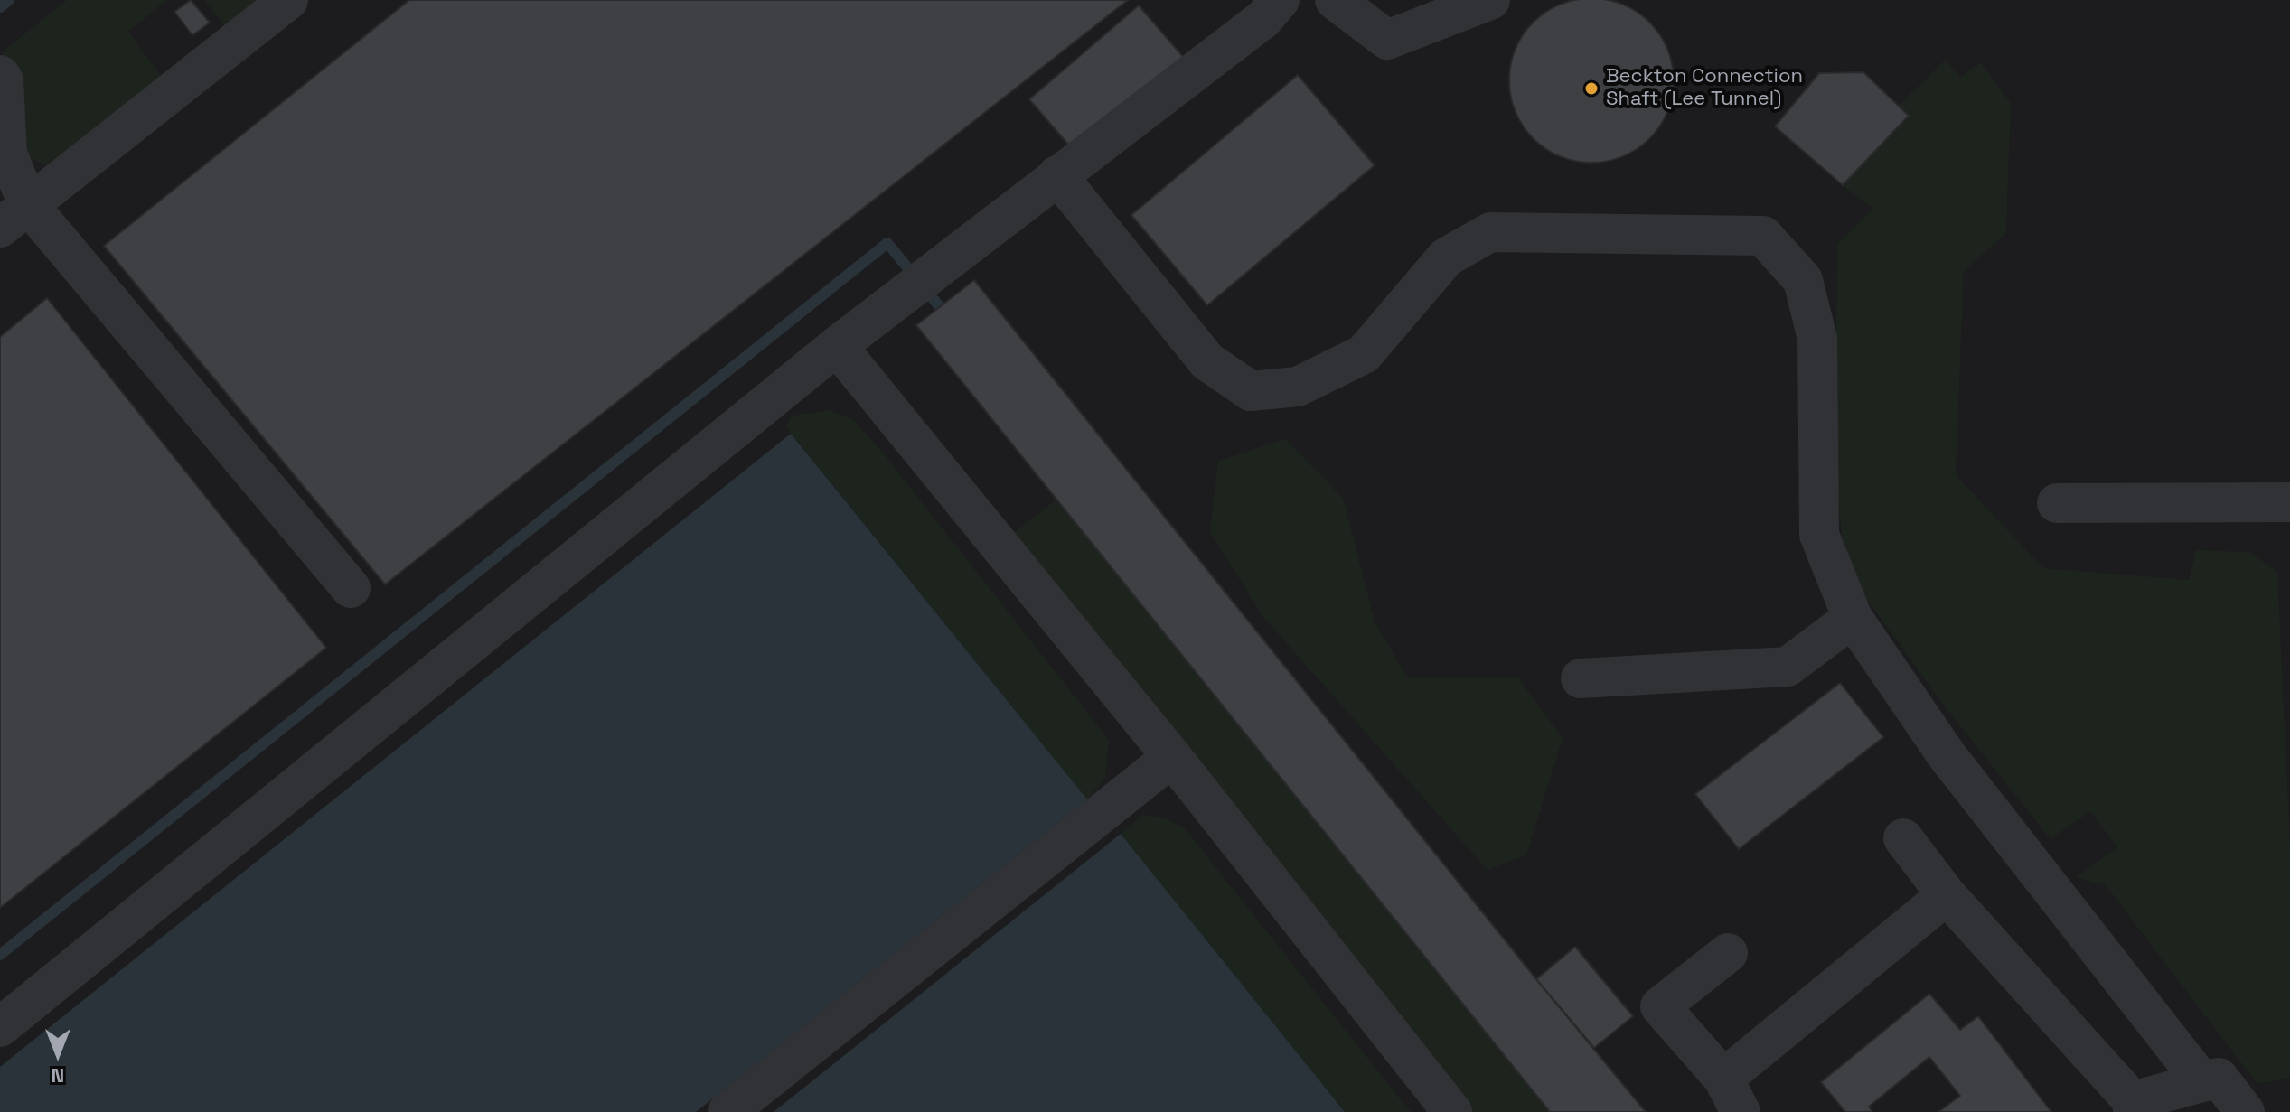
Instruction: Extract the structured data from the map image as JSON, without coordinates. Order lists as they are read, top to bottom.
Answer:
{
  "places": ["Beckton Connection Shaft (Lee Tunnel)"],
  "north": "bottom"
}
